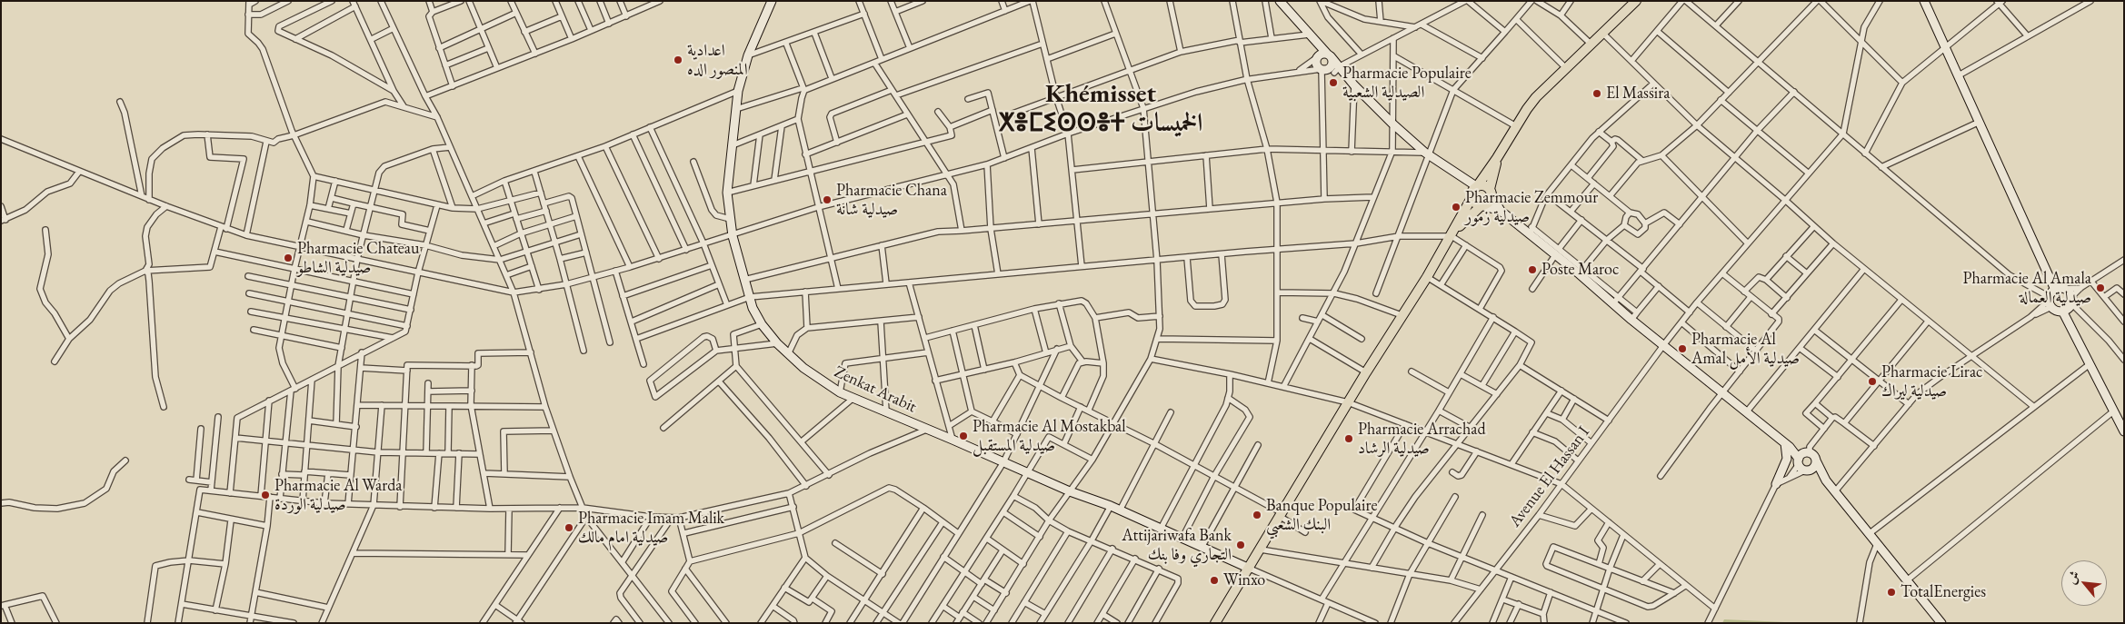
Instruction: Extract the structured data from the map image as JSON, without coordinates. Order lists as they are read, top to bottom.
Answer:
{
  "streets": {
    "street": ["Zenkat Arabit", "Avenue El Hassan I"]
  },
  "districts": ["Khémisset ⵅⴻⵎⵉⵙⵙⴻⵜ الخميسات"],
  "places": [
    "اعدادية المنصور الده",
    "Pharmacie Populaire الصيدلية الشعبية",
    "El Massira",
    "Pharmacie Chana صيدلية شانة",
    "Pharmacie Zemmour صيدلية زمور",
    "Pharmacie Chateau صيدلية الشاطو",
    "Poste Maroc",
    "Pharmacie Al Amala صيدلية العمالة",
    "Pharmacie Al Amal صيدلية الأمل",
    "Pharmacie Lirac صيدلية ليراك",
    "Pharmacie Al Mostakbal صيدلية المستقبل",
    "Pharmacie Arrachad صيدلية الرشاد",
    "Pharmacie Al Warda صيدلية الوردة",
    "Banque Populaire البنك الشعبي",
    "Pharmacie Imam Malik صيدلية امام مالك",
    "Attijariwafa Bank التجاري وفا بنك",
    "Winxo",
    "TotalEnergies"
  ],
  "north": "top left"
}
